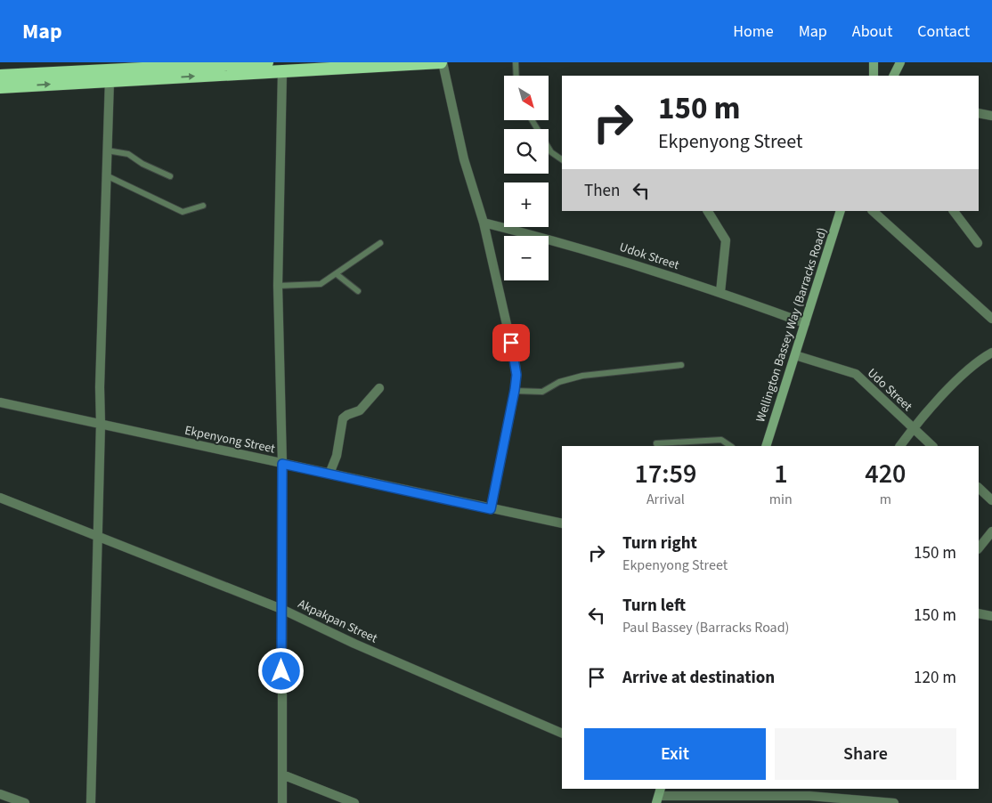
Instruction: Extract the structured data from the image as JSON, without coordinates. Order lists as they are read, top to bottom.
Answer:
{
  "streets": {
    "main road": ["Wellington Bassey Way (Barracks Road)"],
    "street": [
      "Udok Street",
      "Udo Street",
      "Ekpenyong Street",
      "Akpakpan Street"
    ]
  },
  "crossings": [
    ["Udok Street", "Wellington Bassey Way (Barracks Road)"],
    ["Wellington Bassey Way (Barracks Road)", "Udo Street"]
  ],
  "north": "bottom right",
  "page": {
    "header": "Map",
    "nav": [
      "Home",
      "Map",
      "About",
      "Contact"
    ],
    "map_buttons": ["+", "−"],
    "turn": ["150 m", "Ekpenyong Street"],
    "then": "Then",
    "eta": [
      "17:59",
      "Arrival",
      "1",
      "min",
      "420",
      "m"
    ],
    "list": [
      {
        "name": "Turn right",
        "note": "Ekpenyong Street",
        "value": "150 m"
      },
      {
        "name": "Turn left",
        "note": "Paul Bassey (Barracks Road)",
        "value": "150 m"
      },
      {
        "name": "Arrive at destination",
        "value": "120 m"
      }
    ],
    "buttons": ["Exit", "Share"]
  }
}
